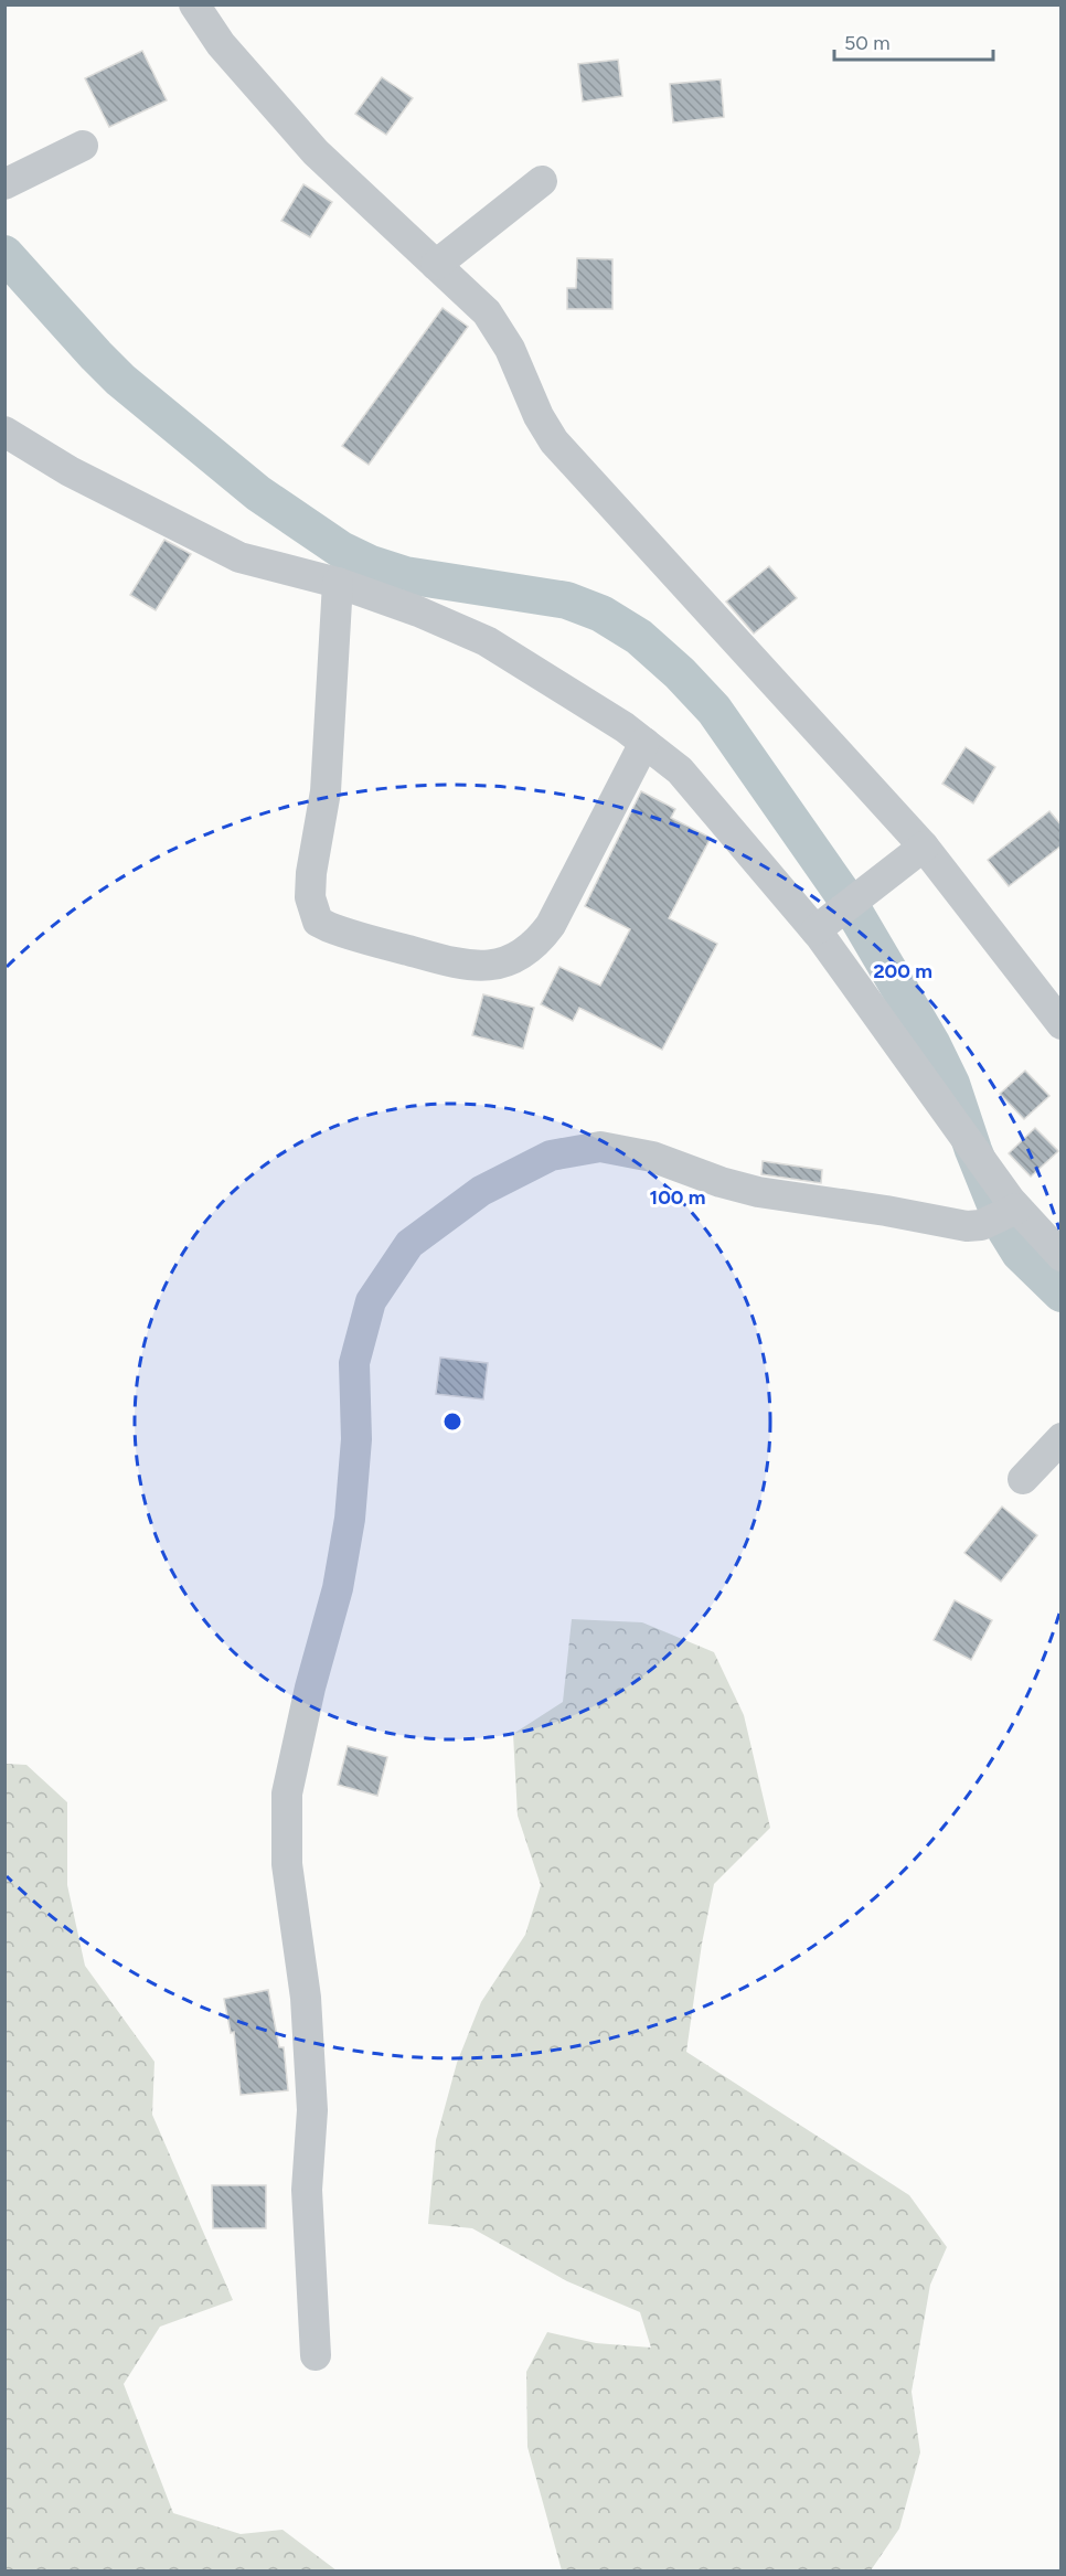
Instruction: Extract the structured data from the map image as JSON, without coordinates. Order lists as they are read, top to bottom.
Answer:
{
  "scale_bar": "50 m",
  "rings": ["200 m", "100 m"]
}
